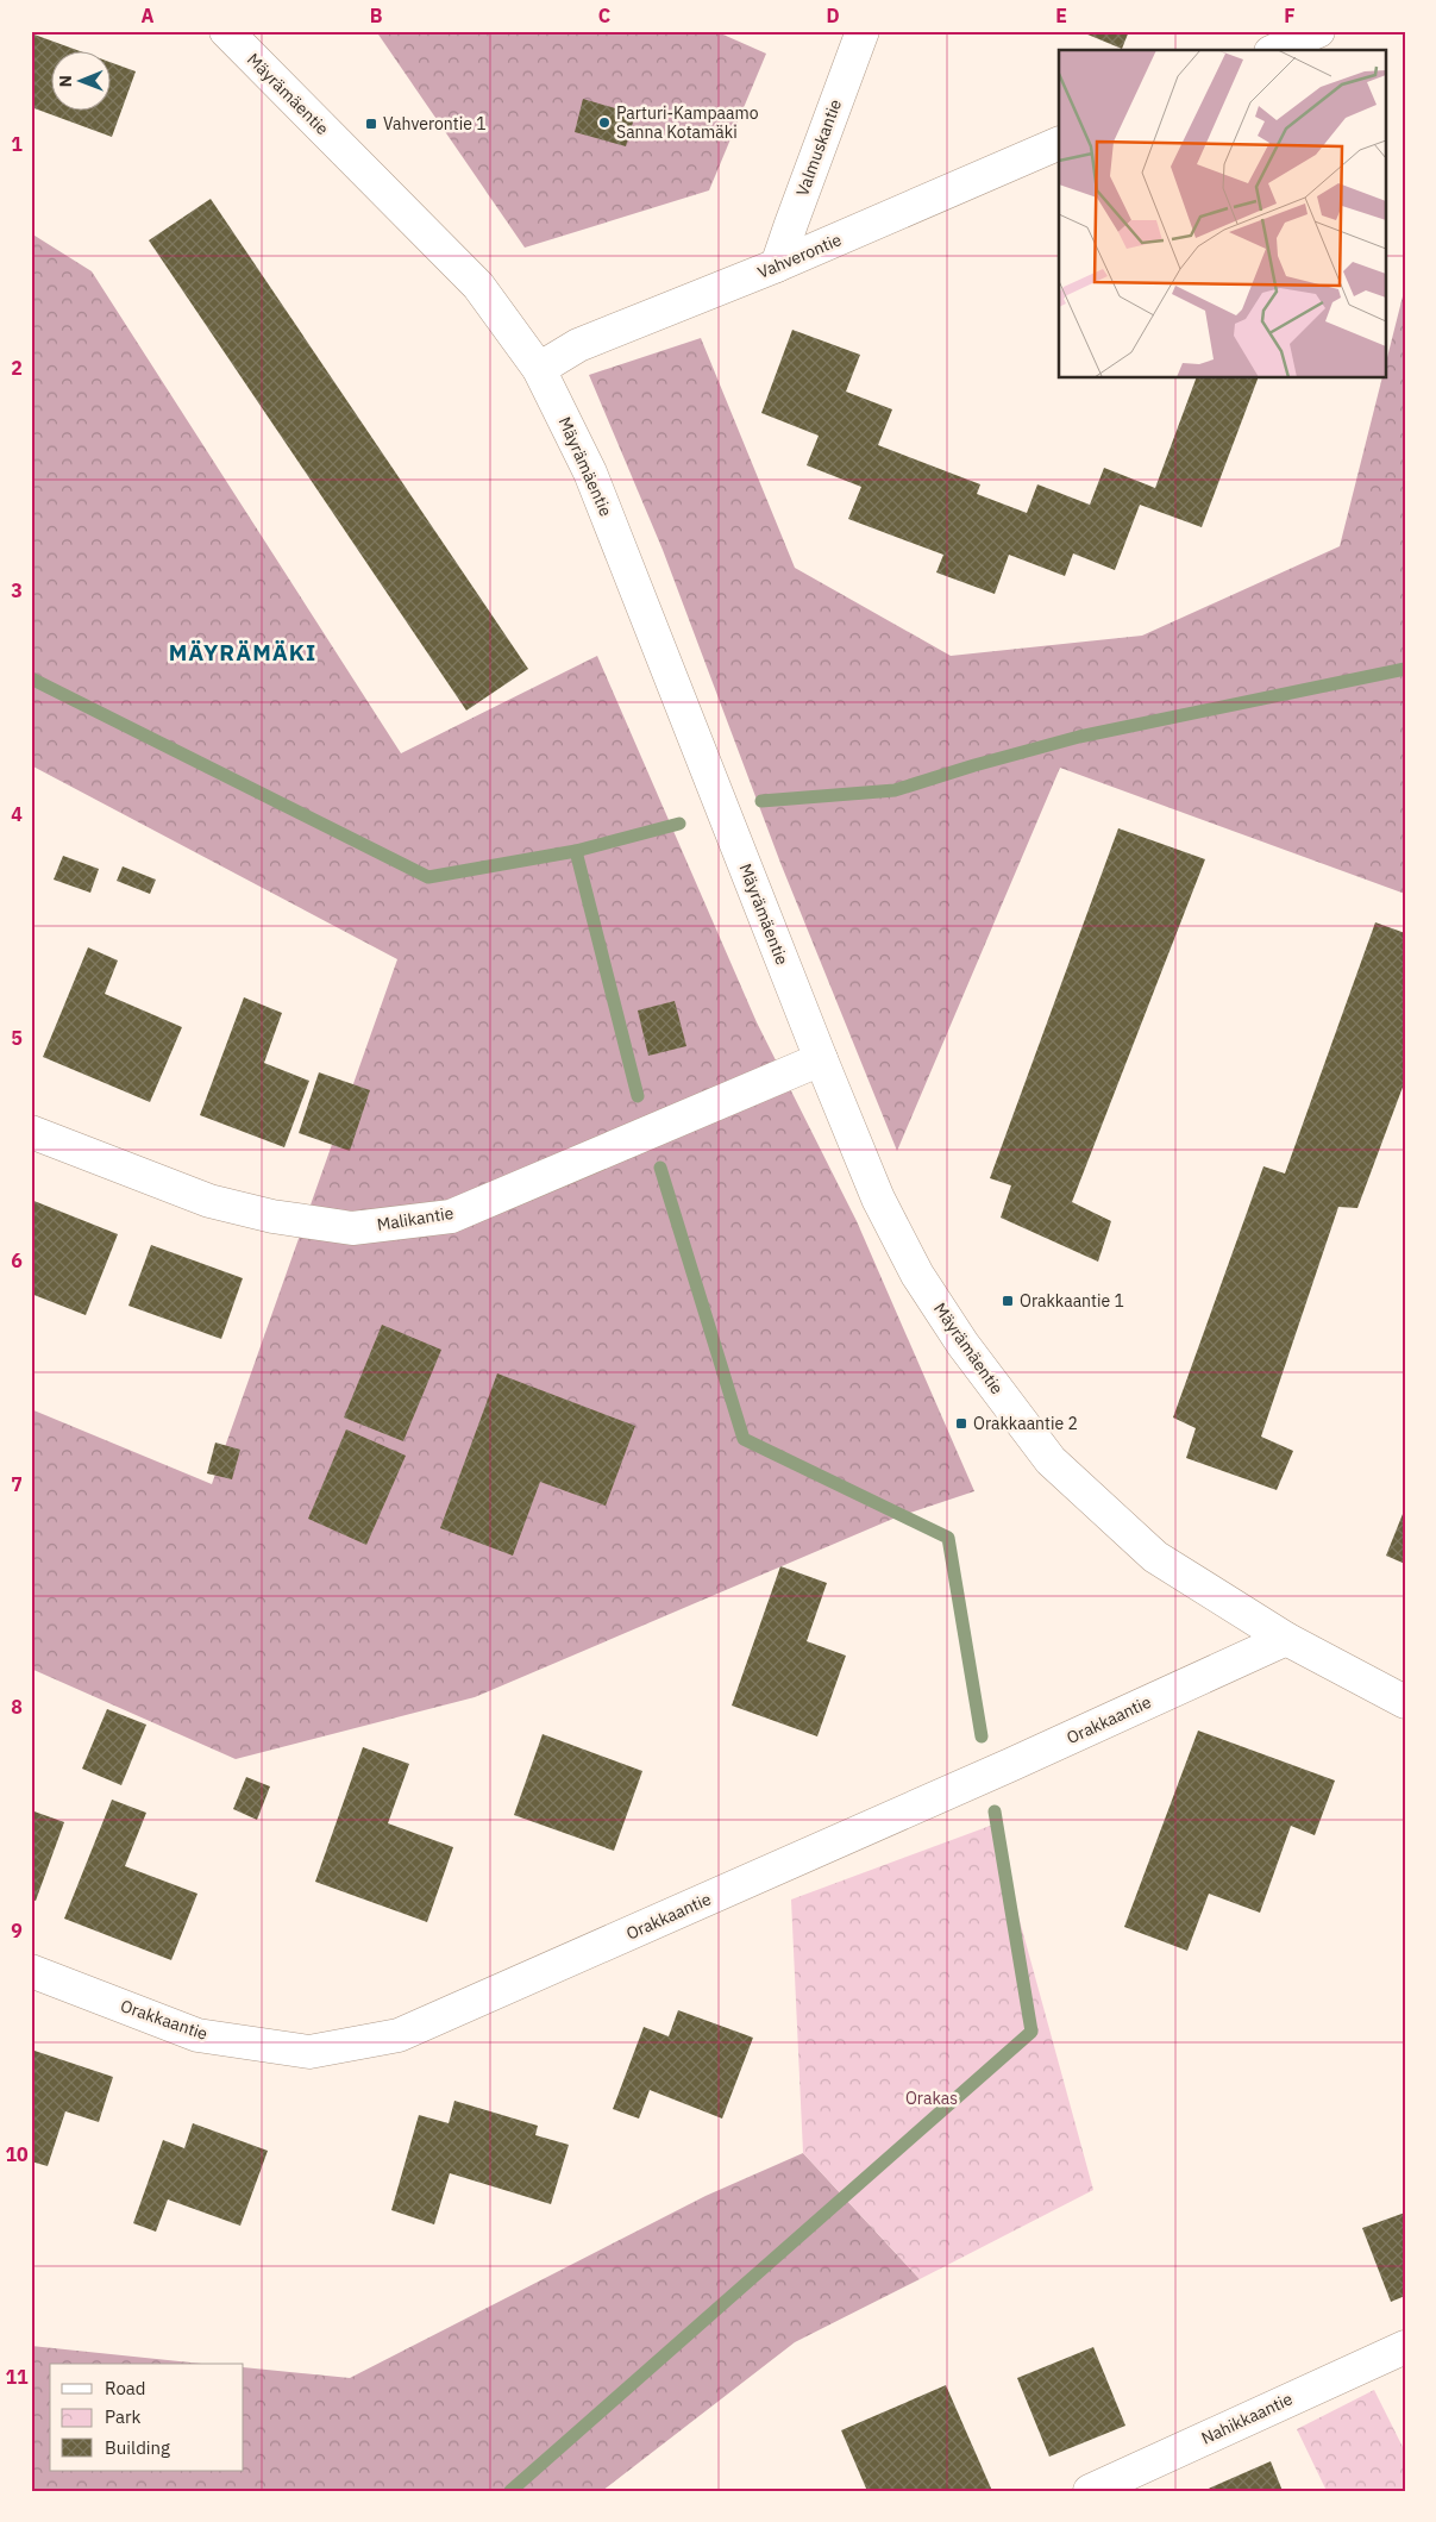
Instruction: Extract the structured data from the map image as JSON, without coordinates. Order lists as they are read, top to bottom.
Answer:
{
  "streets": {
    "street": [
      "Mäyrämäentie",
      "Valmuskantie",
      "Vahverontie",
      "Malikantie",
      "Orakkaantie",
      "Nahikkaantie"
    ]
  },
  "crossings": [
    ["Mäyrämäentie", "Vahverontie"],
    ["Mäyrämäentie", "Malikantie"],
    ["Mäyrämäentie", "Orakkaantie"],
    ["Valmuskantie", "Vahverontie"]
  ],
  "districts": ["MÄYRÄMÄKI"],
  "parks": ["Orakas"],
  "places": {
    "other": ["Parturi-Kampaamo Sanna Kotamäki"],
    "transit": ["Vahverontie 1", "Orakkaantie 1", "Orakkaantie 2"]
  },
  "legend": ["Road", "Park", "Building"],
  "north": "left",
  "grid": {
    "columns": [
      "A",
      "B",
      "C",
      "D",
      "E",
      "F"
    ],
    "rows": [
      "1",
      "2",
      "3",
      "4",
      "5",
      "6",
      "7",
      "8",
      "9",
      "10",
      "11"
    ]
  }
}
